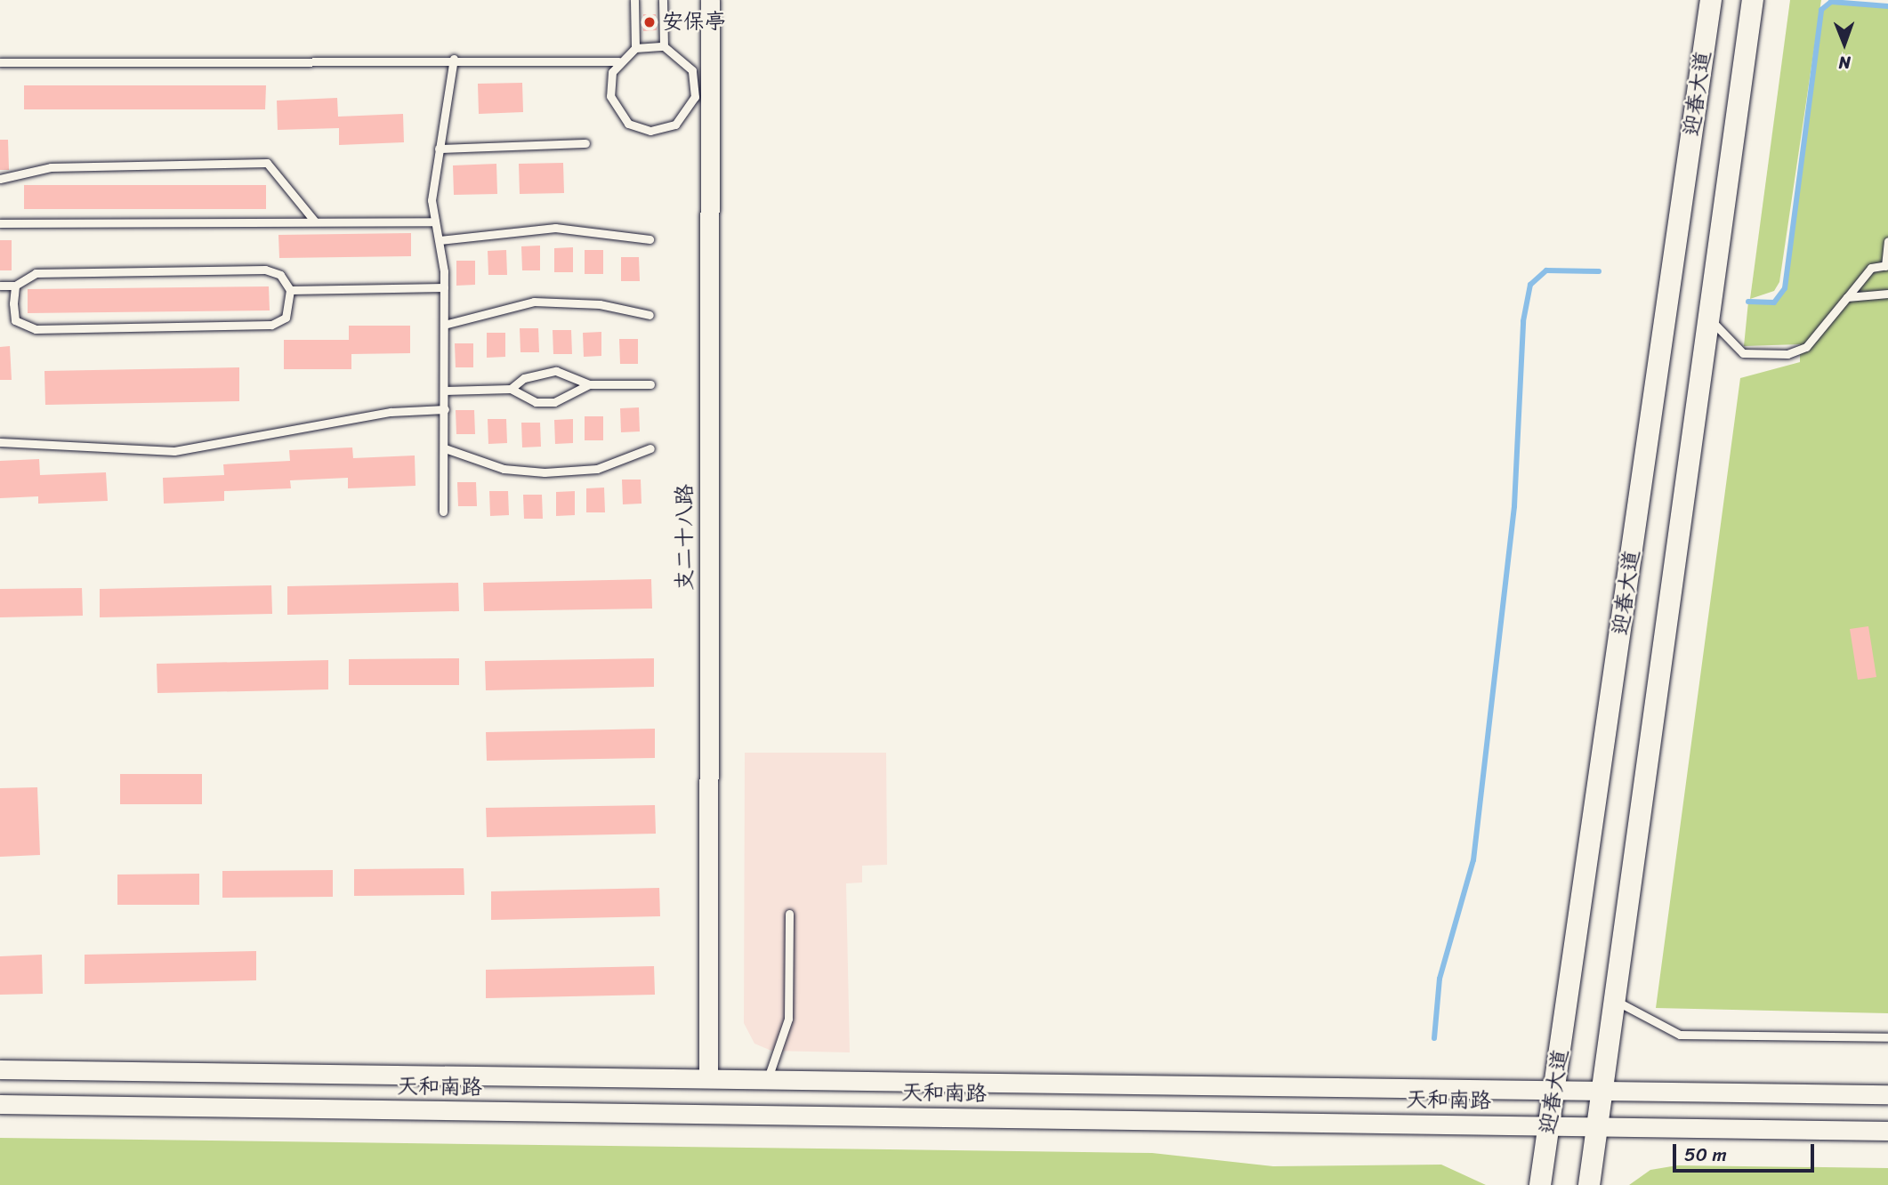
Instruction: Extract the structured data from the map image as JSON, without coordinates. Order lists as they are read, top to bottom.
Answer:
{
  "streets": {
    "main road": ["迎春大道"],
    "street": ["支二十八路", "天和南路"]
  },
  "crossings": [
    ["迎春大道", "天和南路"],
    ["支二十八路", "天和南路"]
  ],
  "places": ["安保亭"],
  "scale_bar": "50 m",
  "north": "bottom"
}
